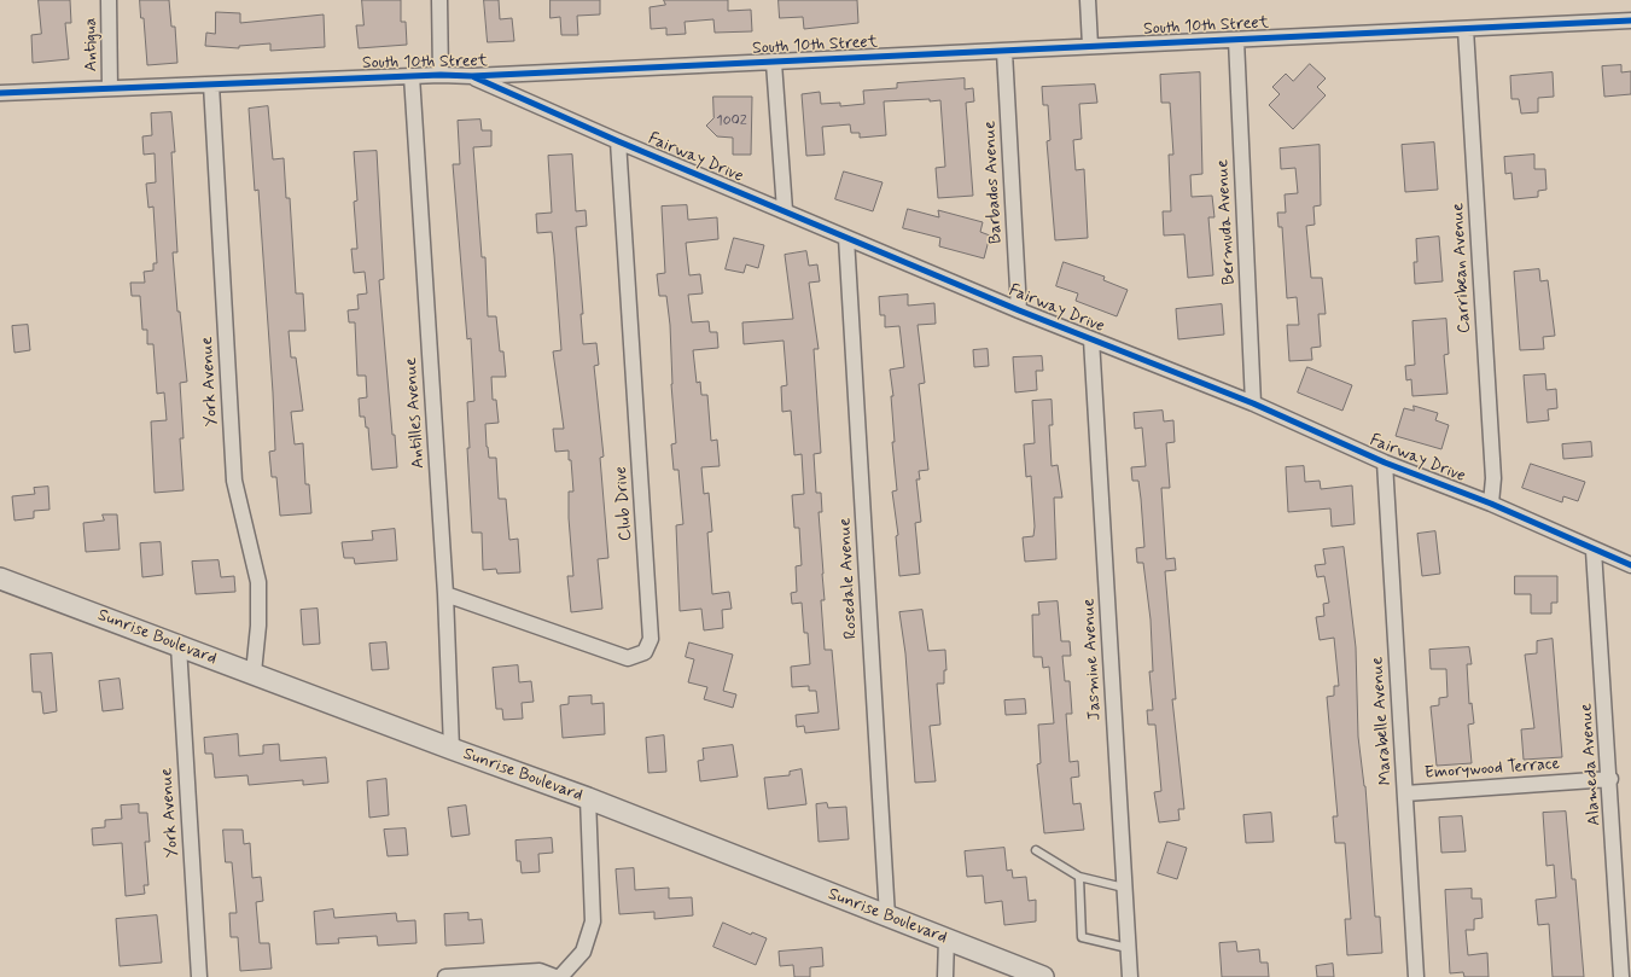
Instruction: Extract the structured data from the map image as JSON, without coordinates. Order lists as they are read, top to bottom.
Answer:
{
  "streets": {
    "street": [
      "South 10th Street",
      "Antigua",
      "Fairway Drive",
      "Barbados Avenue",
      "Bermuda Avenue",
      "Carribean Avenue",
      "York Avenue",
      "Antilles Avenue",
      "Club Drive",
      "Rosedale Avenue",
      "Sunrise Boulevard",
      "Jasmine Avenue",
      "Marabelle Avenue",
      "Alameda Avenue",
      "Emorywood Terrace"
    ]
  },
  "crossings": [
    ["South 10th Street", "Antigua"],
    ["South 10th Street", "Fairway Drive"],
    ["South 10th Street", "Barbados Avenue"],
    ["South 10th Street", "Bermuda Avenue"],
    ["South 10th Street", "Carribean Avenue"],
    ["South 10th Street", "York Avenue"],
    ["South 10th Street", "Antilles Avenue"],
    ["Fairway Drive", "Barbados Avenue"],
    ["Fairway Drive", "Bermuda Avenue"],
    ["Fairway Drive", "Carribean Avenue"],
    ["Fairway Drive", "Club Drive"],
    ["Fairway Drive", "Rosedale Avenue"],
    ["Fairway Drive", "Jasmine Avenue"],
    ["Fairway Drive", "Marabelle Avenue"],
    ["Fairway Drive", "Alameda Avenue"],
    ["York Avenue", "Sunrise Boulevard"],
    ["Antilles Avenue", "Club Drive"],
    ["Antilles Avenue", "Sunrise Boulevard"],
    ["Rosedale Avenue", "Sunrise Boulevard"],
    ["Marabelle Avenue", "Emorywood Terrace"],
    ["Alameda Avenue", "Emorywood Terrace"]
  ],
  "house_numbers": ["1002"]
}
